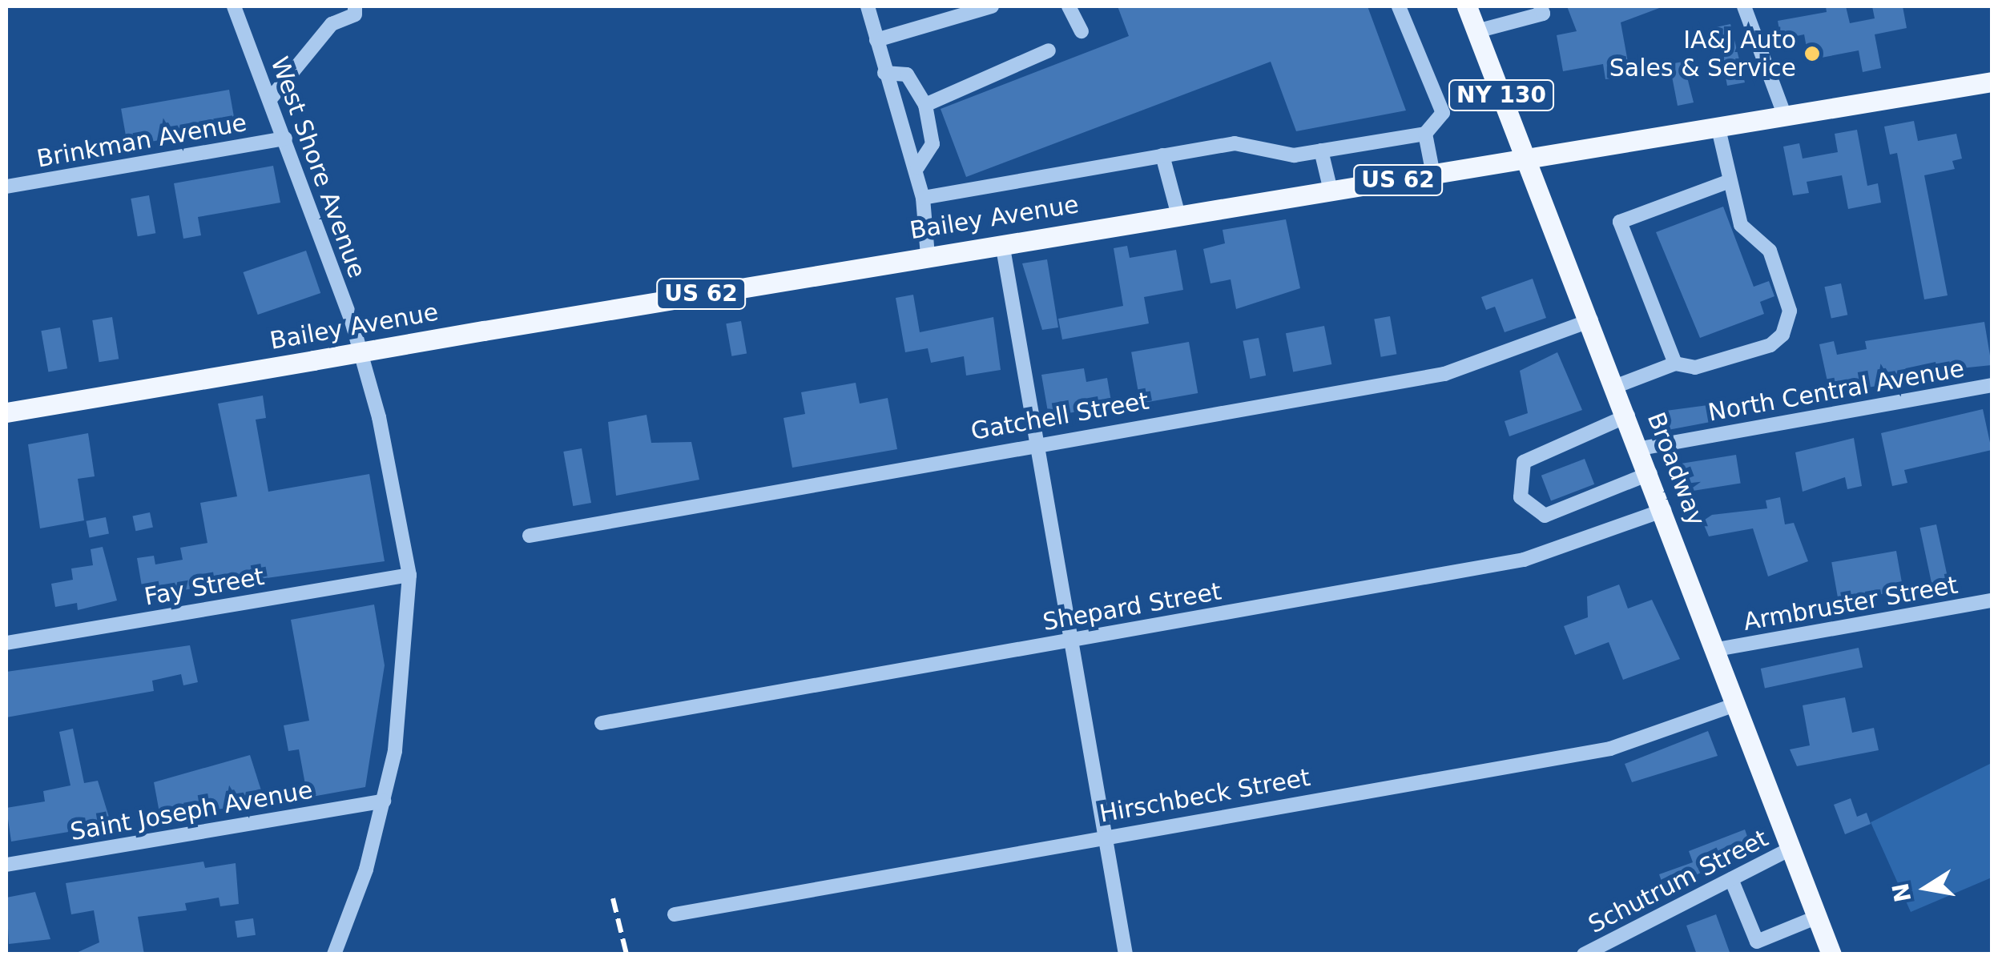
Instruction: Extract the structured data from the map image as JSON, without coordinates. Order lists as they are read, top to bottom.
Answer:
{
  "streets": {
    "main road": [
      "NY 130",
      "US 62",
      "Bailey Avenue",
      "Broadway"
    ],
    "street": [
      "Brinkman Avenue",
      "West Shore Avenue",
      "North Central Avenue",
      "Gatchell Street",
      "Fay Street",
      "Armbruster Street",
      "Shepard Street",
      "Hirschbeck Street",
      "Saint Joseph Avenue",
      "Schutrum Street"
    ]
  },
  "crossings": [
    ["Brinkman Avenue", "West Shore Avenue"],
    ["West Shore Avenue", "Fay Street"],
    ["West Shore Avenue", "Saint Joseph Avenue"],
    ["Bailey Avenue", "Broadway"],
    ["North Central Avenue", "Broadway"],
    ["Gatchell Street", "Broadway"],
    ["Broadway", "Armbruster Street"],
    ["Broadway", "Shepard Street"],
    ["Broadway", "Hirschbeck Street"],
    ["Broadway", "Schutrum Street"]
  ],
  "places": ["IA&J Auto Sales & Service"],
  "north": "left"
}
